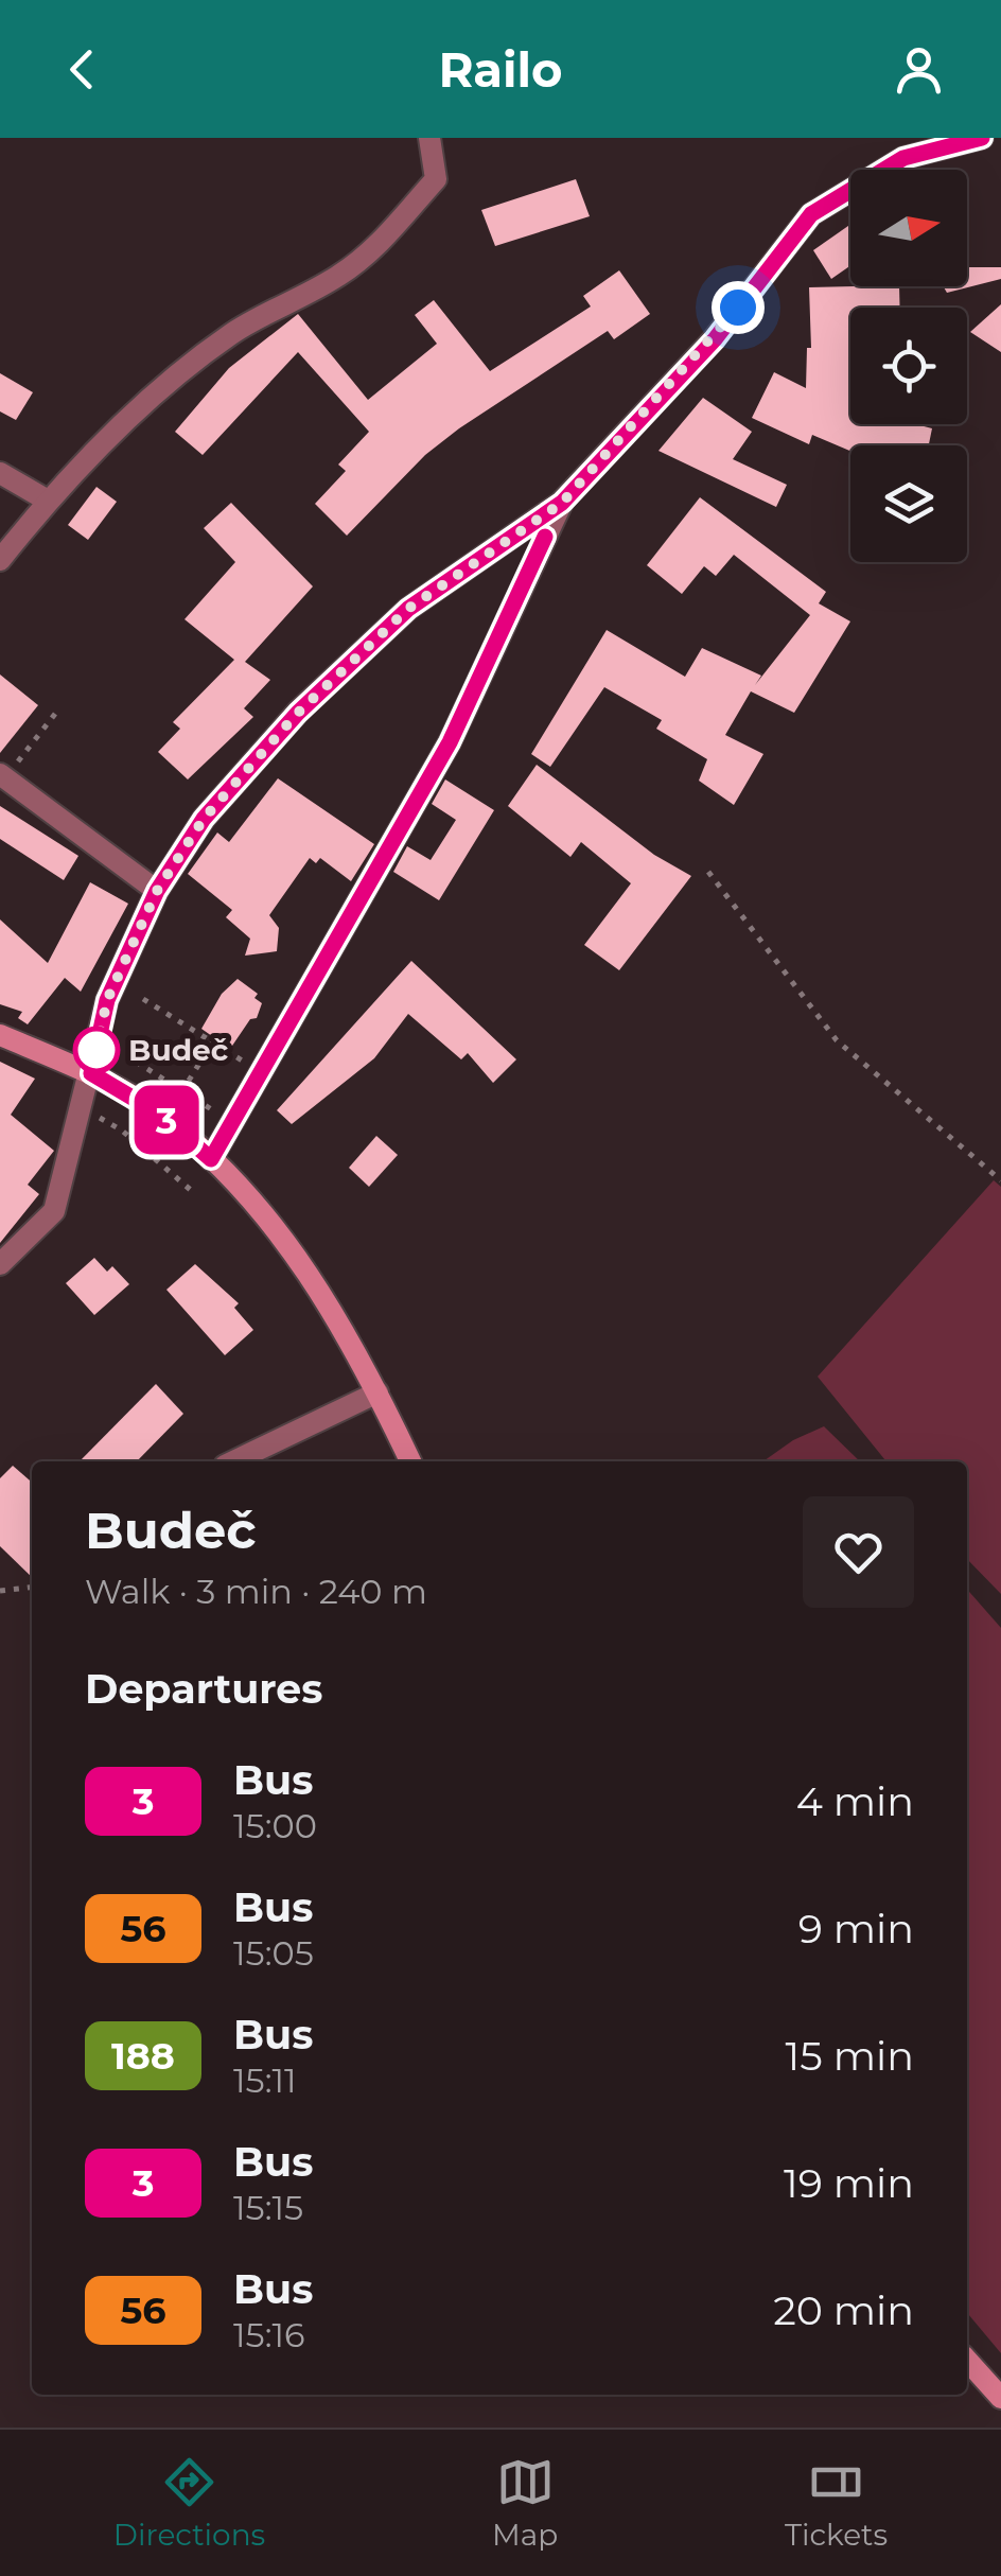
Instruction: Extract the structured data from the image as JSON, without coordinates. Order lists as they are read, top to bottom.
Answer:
{
  "places": ["Budeč"],
  "lines": ["bus line 3"],
  "north": "right",
  "page": {
    "header": "Railo",
    "on_map": "3",
    "heading": [
      ["Budeč", "Walk · 3 min · 240 m"],
      "Departures"
    ],
    "list": [
      {
        "mark": "3",
        "name": "Bus",
        "note": "15:00",
        "value": "4 min"
      },
      {
        "mark": "56",
        "name": "Bus",
        "note": "15:05",
        "value": "9 min"
      },
      {
        "mark": "188",
        "name": "Bus",
        "note": "15:11",
        "value": "15 min"
      },
      {
        "mark": "3",
        "name": "Bus",
        "note": "15:15",
        "value": "19 min"
      },
      {
        "mark": "56",
        "name": "Bus",
        "note": "15:16",
        "value": "20 min"
      }
    ],
    "tabs": ["Directions", "Map", "Tickets"]
  }
}
